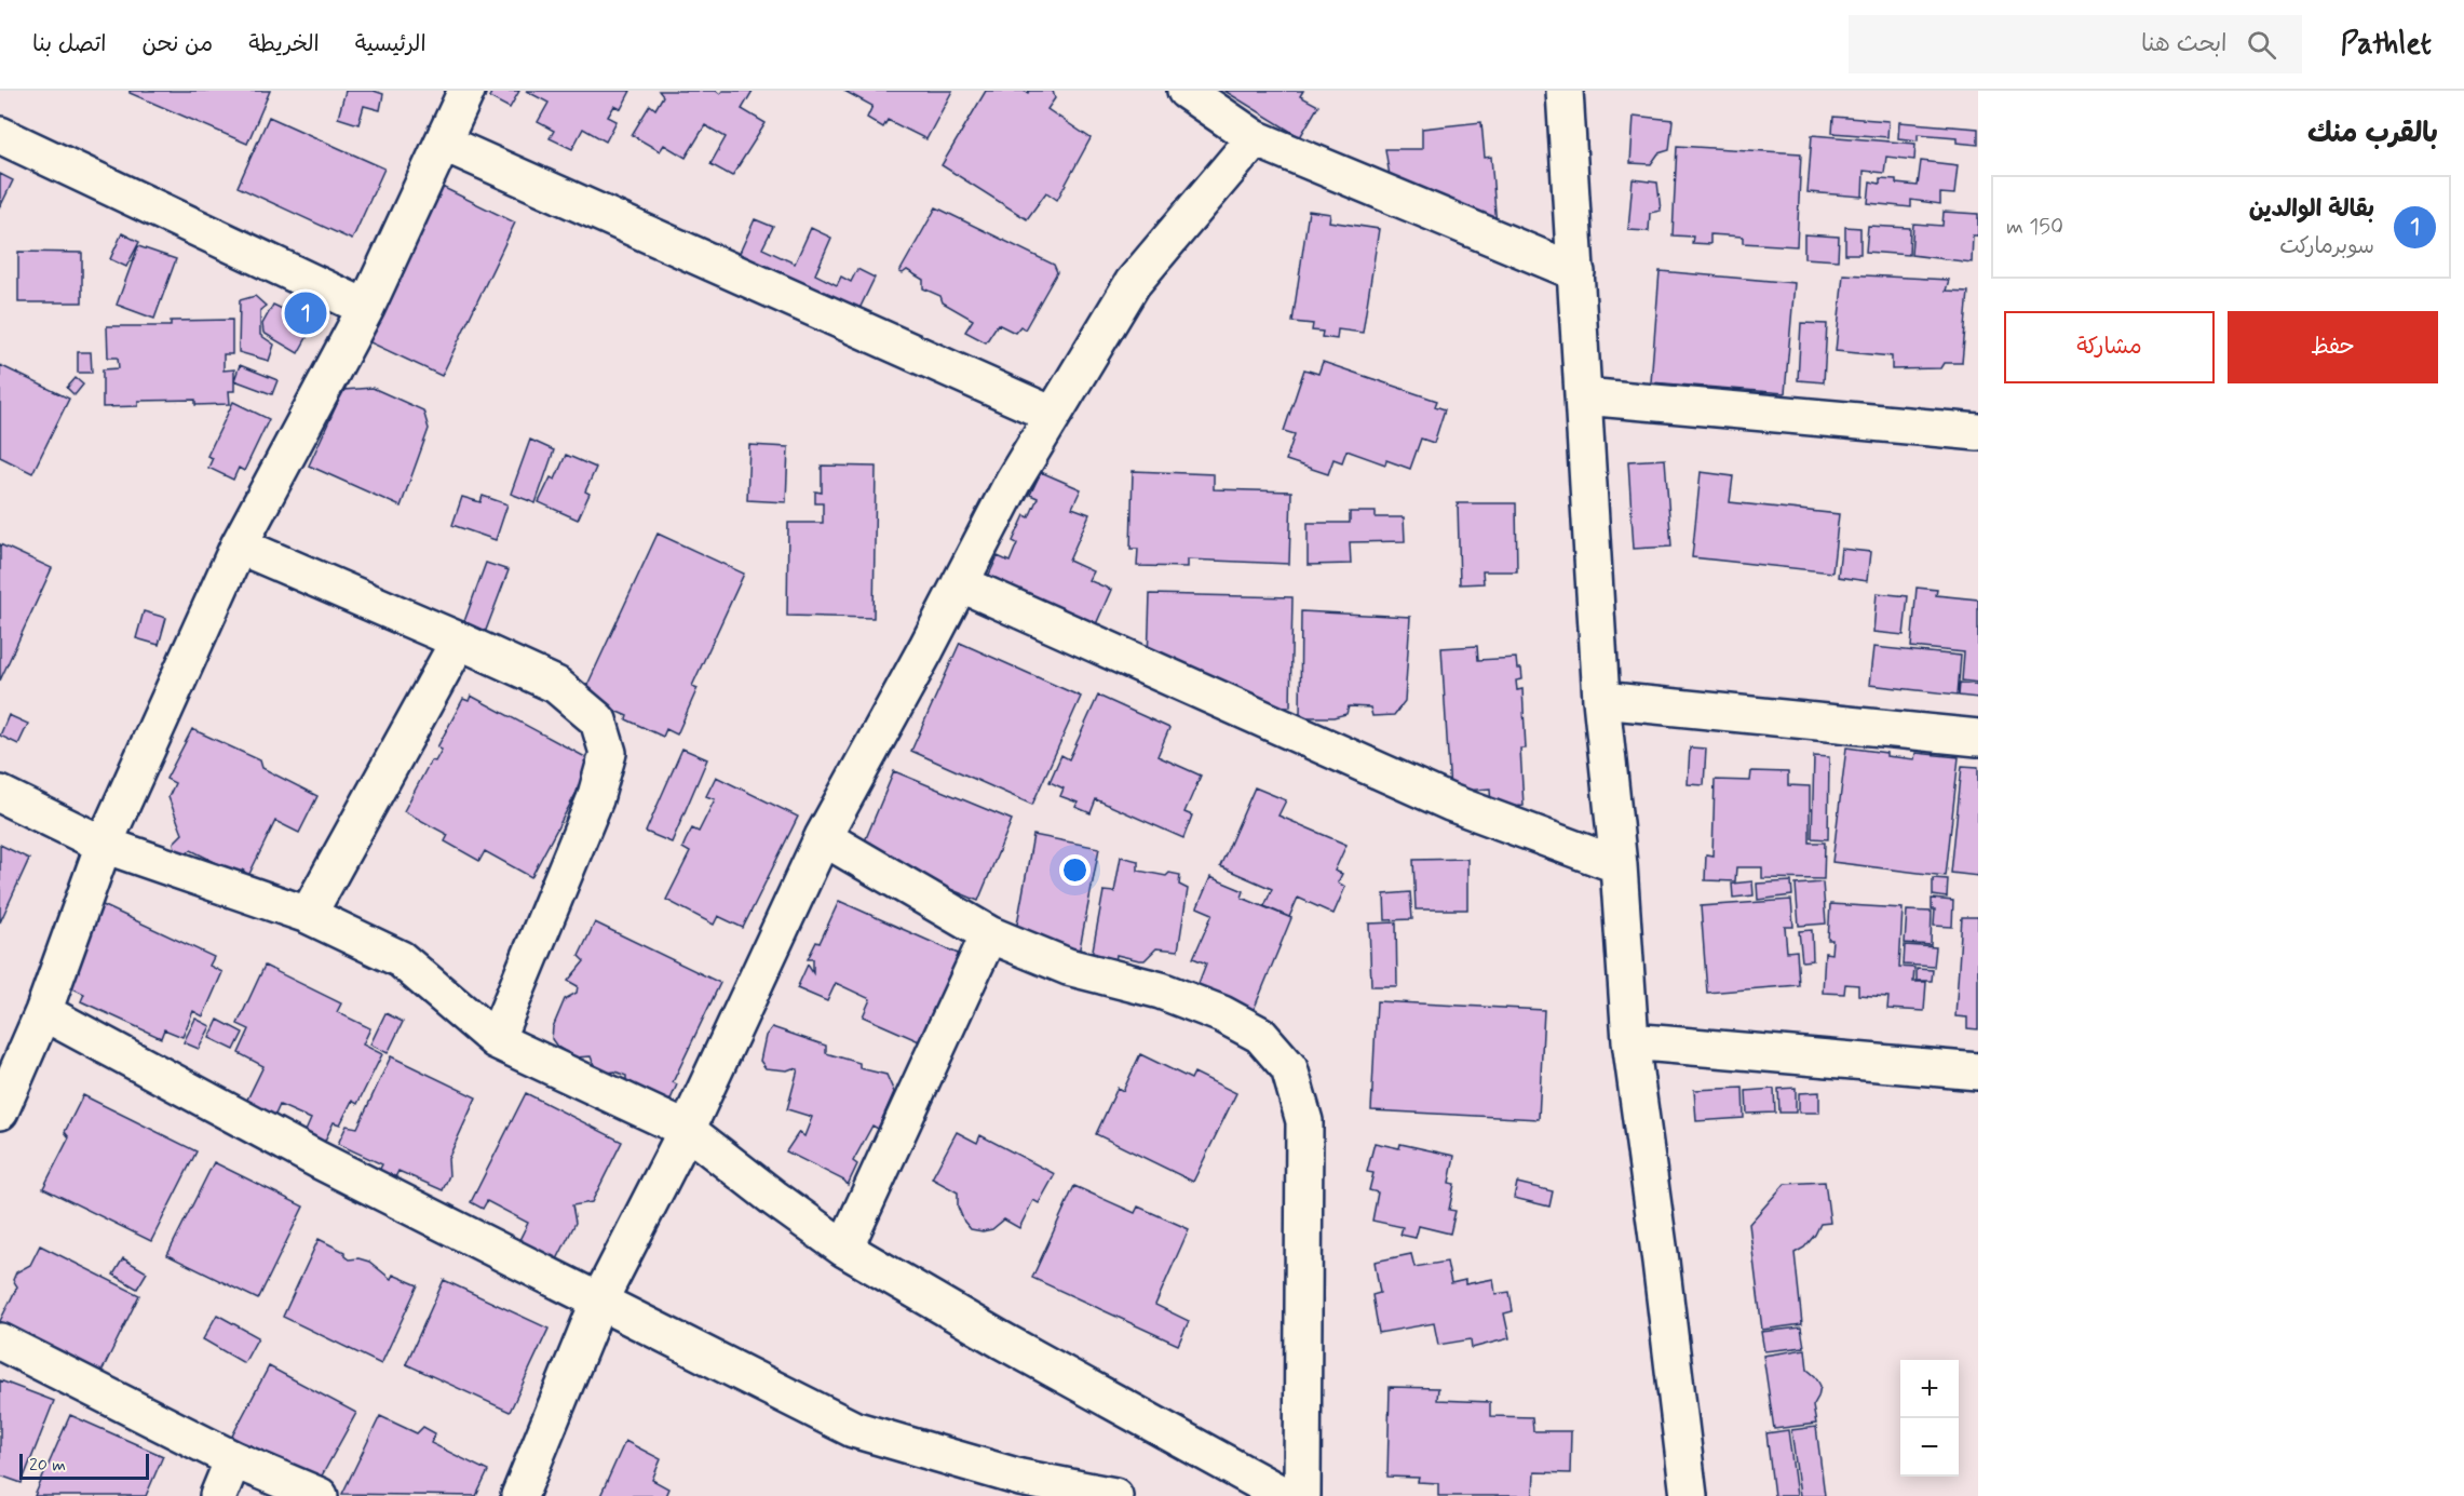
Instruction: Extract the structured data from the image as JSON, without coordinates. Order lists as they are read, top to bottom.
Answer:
{
  "scale_bar": "20 m",
  "page": {
    "header": "Pathlet",
    "search": "ابحث هنا",
    "nav": [
      "الرئيسية",
      "الخريطة",
      "من نحن",
      "اتصل بنا"
    ],
    "heading": "بالقرب منك",
    "list": [
      {
        "mark": "1",
        "name": "بقالة الوالدين",
        "note": "سوبرماركت",
        "value": "150 m"
      }
    ],
    "pins": "1",
    "buttons": ["حفظ", "مشاركة"],
    "map_buttons": ["+", "−"],
    "scale": "20 m"
  }
}
